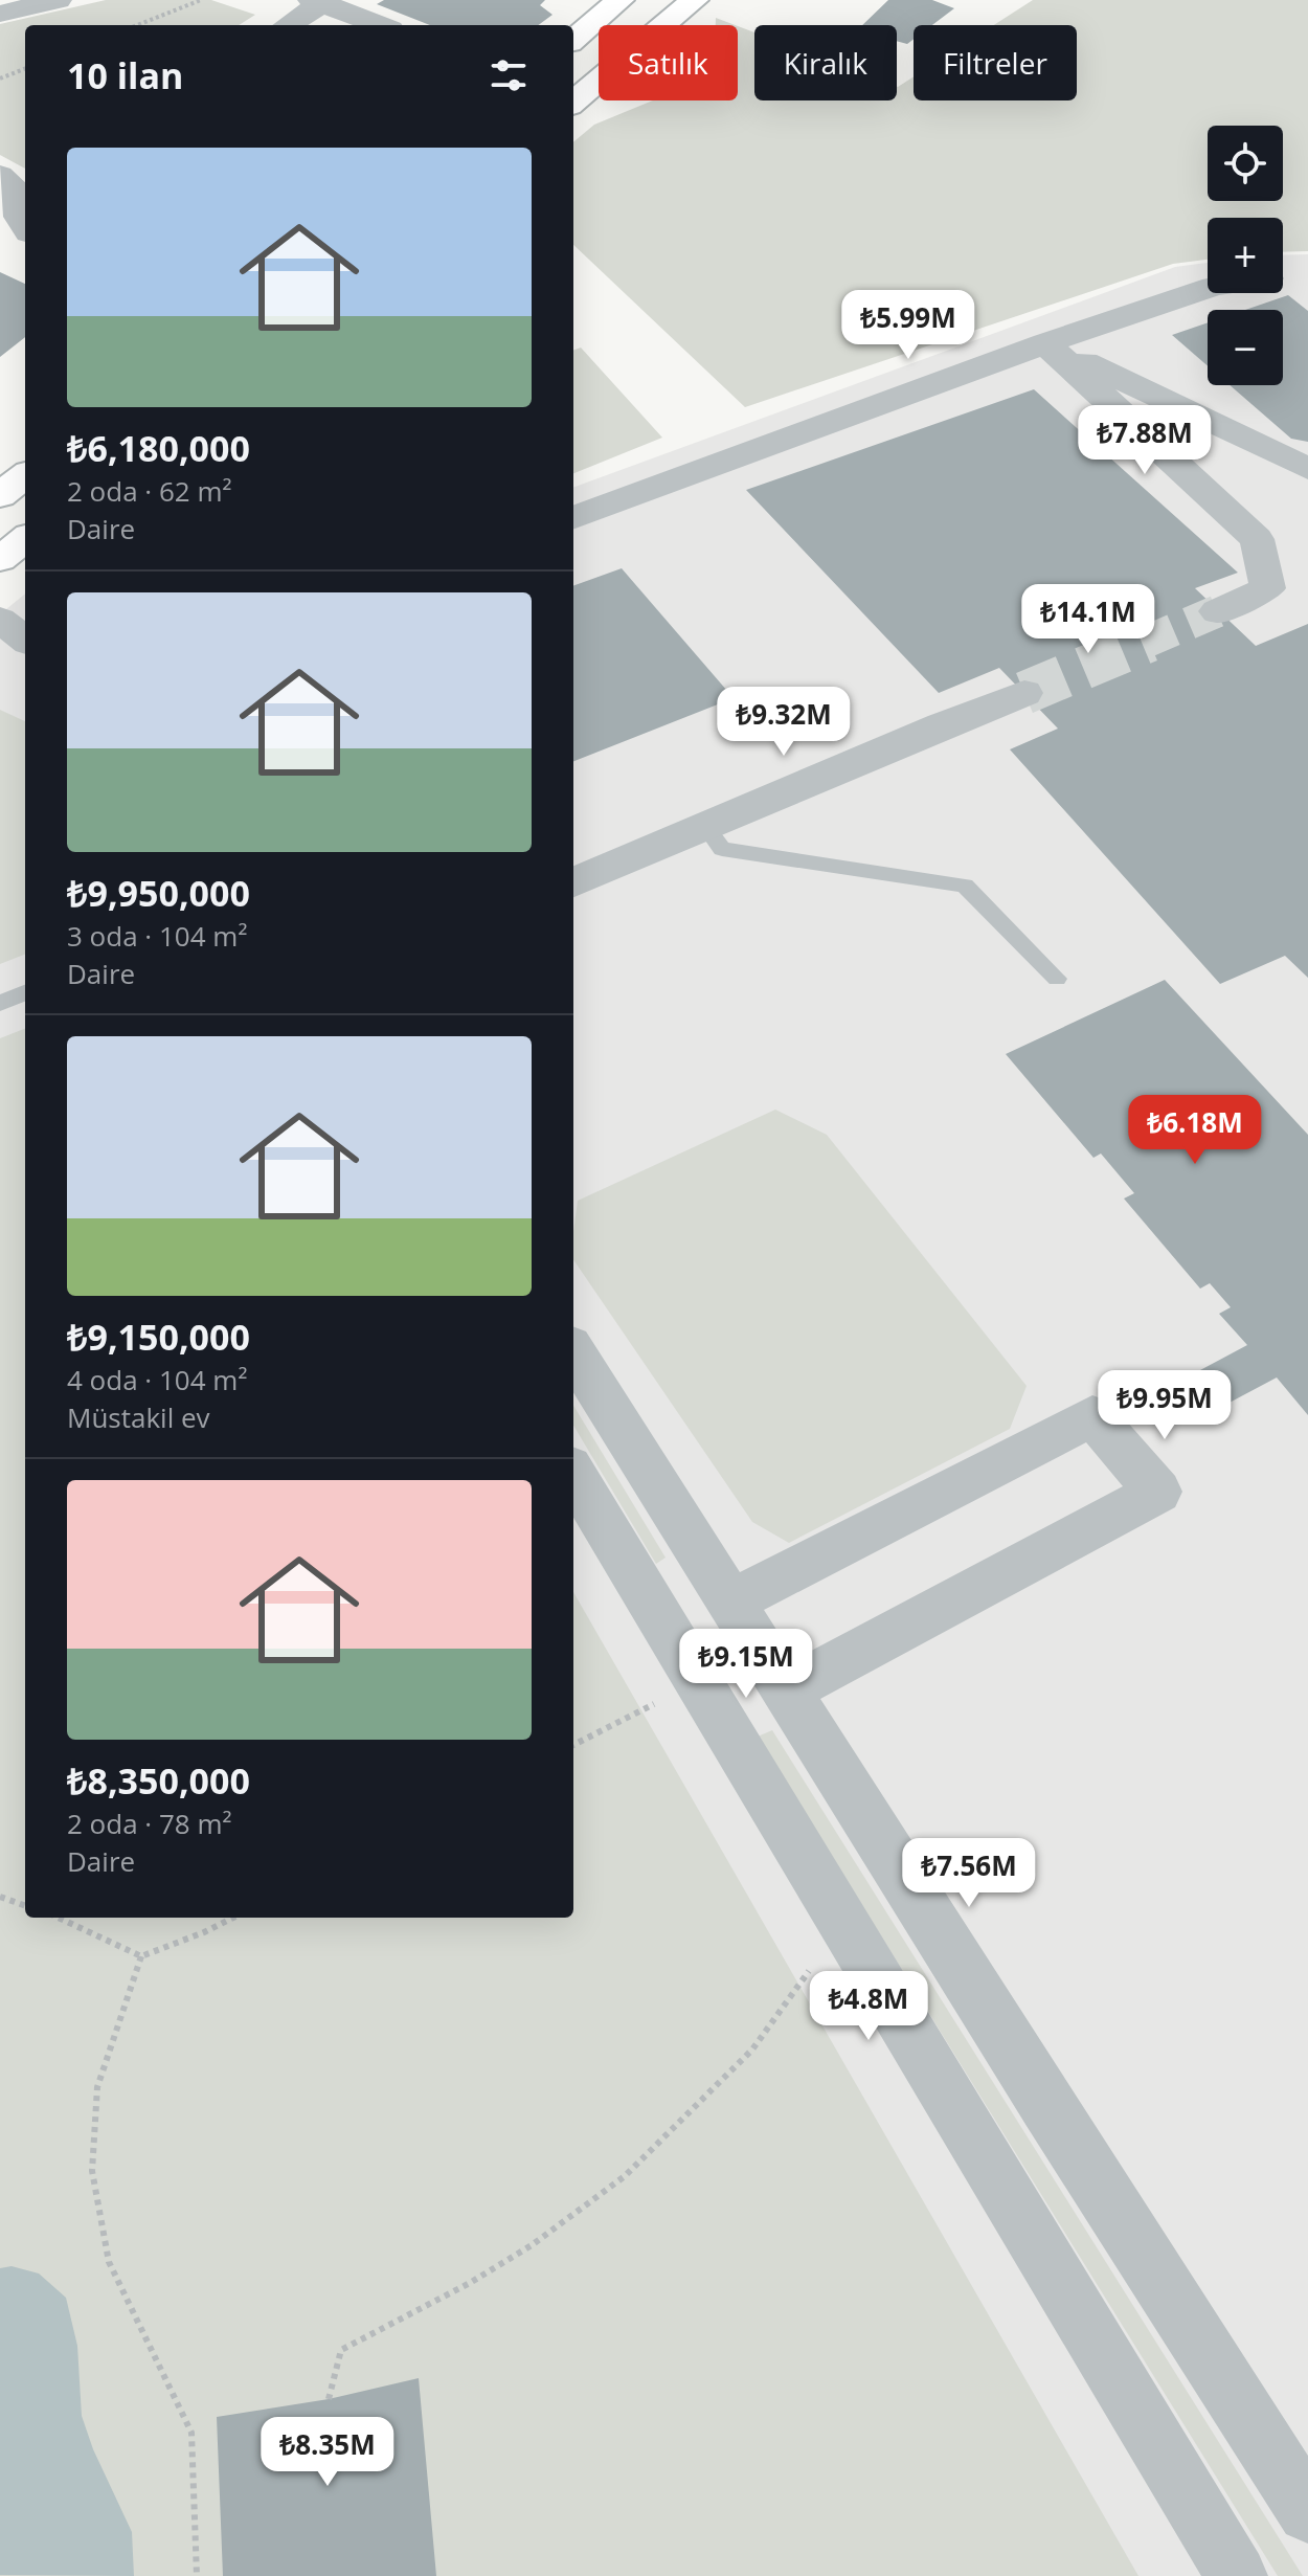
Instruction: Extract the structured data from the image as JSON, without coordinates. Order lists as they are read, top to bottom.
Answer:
{
  "page": {
    "chip": ["Satılık", "Kiralık", "Filtreler"],
    "heading": "10 ilan",
    "map_buttons": ["+", "−"],
    "list": [
      {
        "name": "₺6,180,000",
        "note": "2 oda · 62 m² · Daire"
      },
      {
        "name": "₺9,950,000",
        "note": "3 oda · 104 m² · Daire"
      },
      {
        "name": "₺9,150,000",
        "note": "4 oda · 104 m² · Müstakil ev"
      },
      {
        "name": "₺8,350,000",
        "note": "2 oda · 78 m² · Daire"
      }
    ],
    "price": [
      "₺5.99M",
      "₺7.88M",
      "₺14.1M",
      "₺9.32M",
      "₺6.18M",
      "₺9.95M",
      "₺9.15M",
      "₺7.56M",
      "₺4.8M",
      "₺8.35M"
    ]
  }
}
